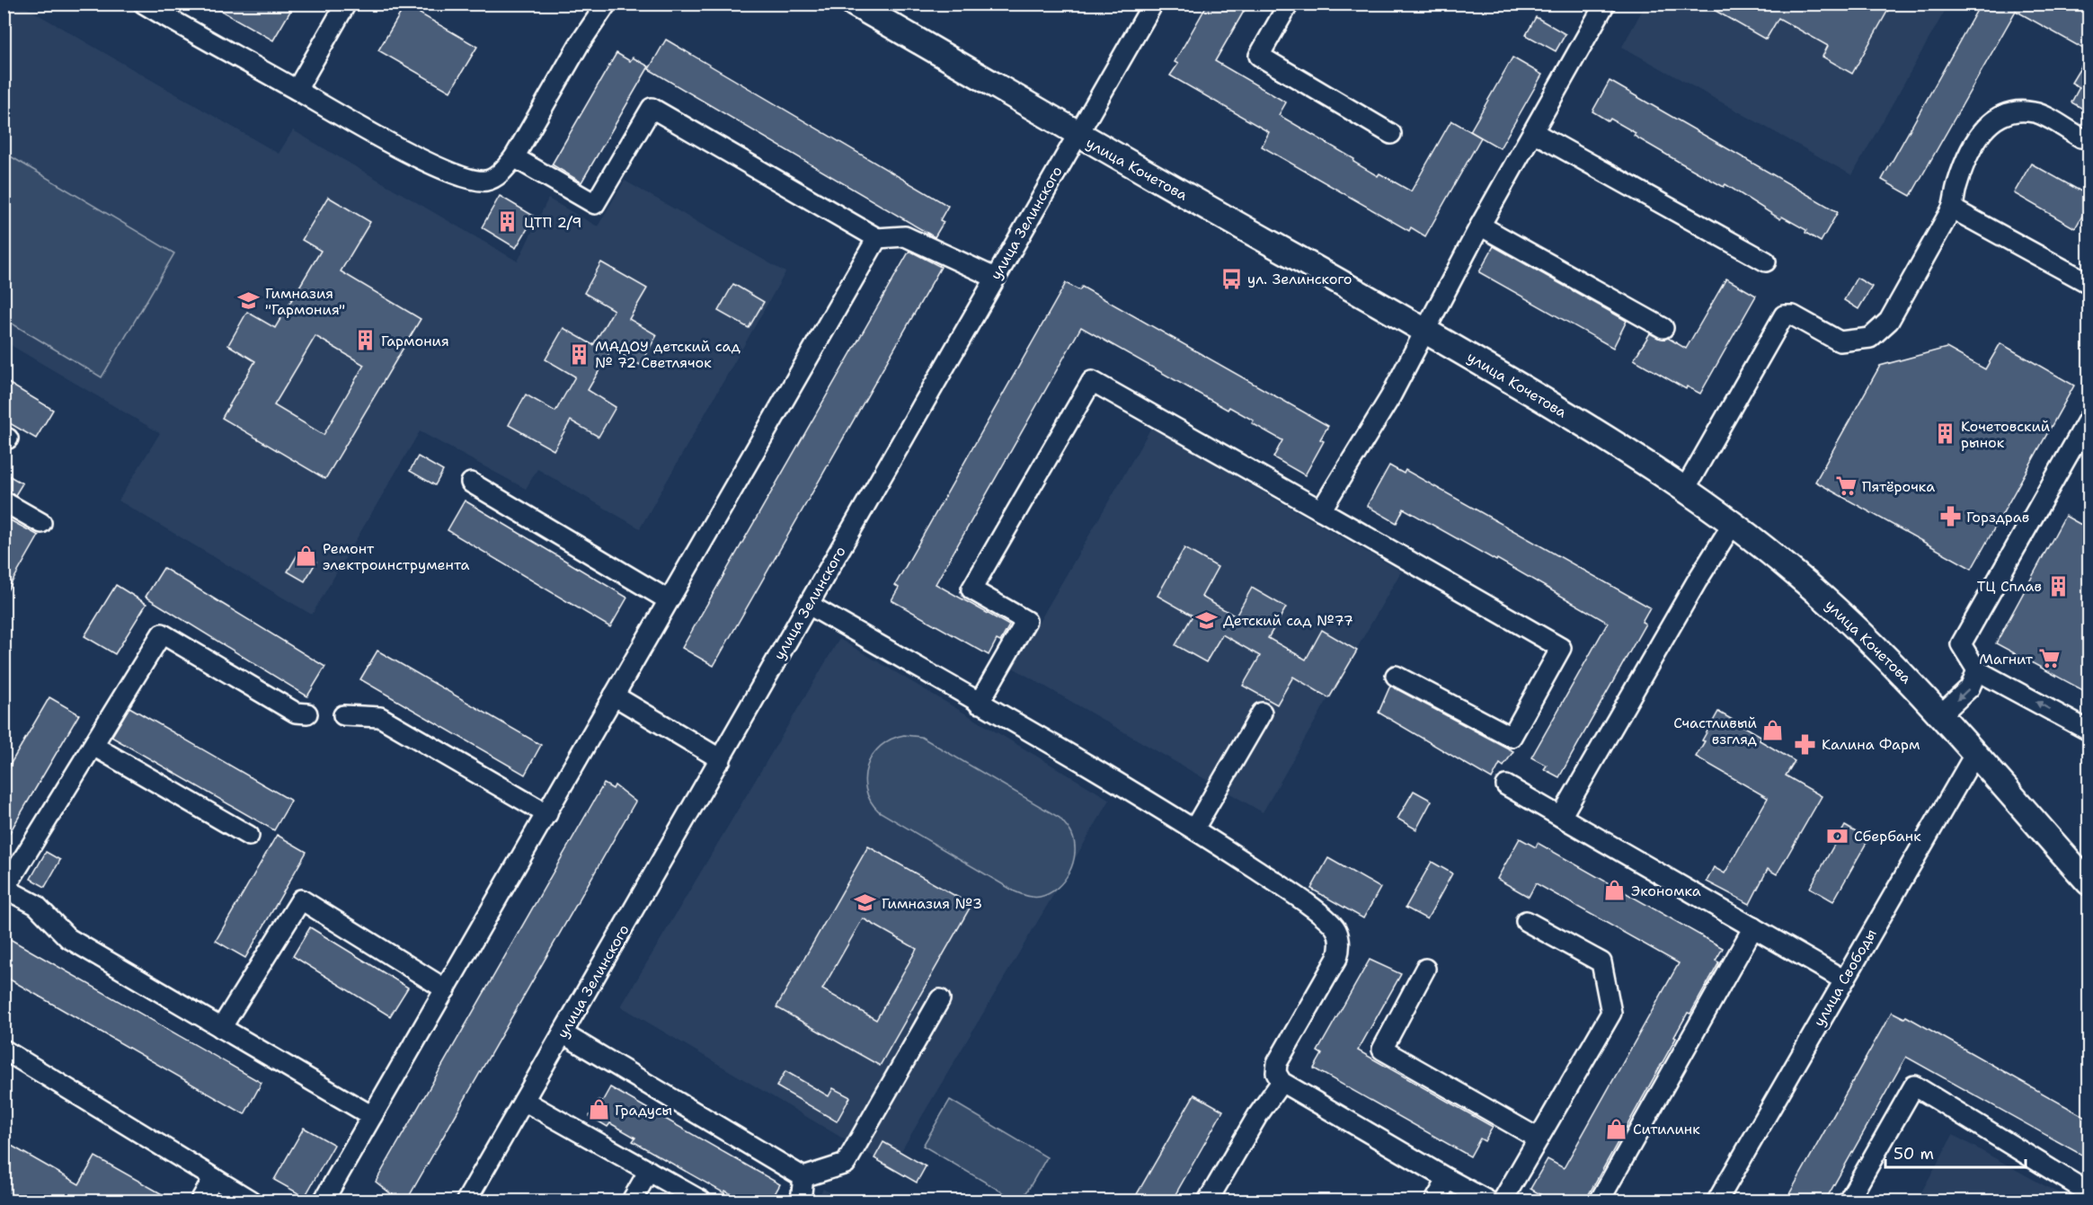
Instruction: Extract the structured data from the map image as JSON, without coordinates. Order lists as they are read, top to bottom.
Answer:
{
  "streets": {
    "main road": ["улица Кочетова"],
    "street": ["улица Зелинского", "улица Свободы"]
  },
  "crossings": [
    ["улица Кочетова", "улица Зелинского"],
    ["улица Кочетова", "улица Свободы"]
  ],
  "places": {
    "building": [
      "ЦТП 2/9",
      "Гармония",
      "МАДОУ детский сад № 72 Светлячок",
      "Кочетовский рынок",
      "ТЦ Сплав"
    ],
    "bus stop": ["ул. Зелинского"],
    "school or university": ["Гимназия \"Гармония\"", "Детский сад №77", "Гимназия №3"],
    "supermarket": ["Пятёрочка", "Магнит"],
    "pharmacy": ["Горздрав", "Калина Фарм"],
    "shop": [
      "Ремонт электроинструмента",
      "Счастливый взгляд",
      "Экономка",
      "Градусы",
      "Ситилинк"
    ],
    "bank": ["Сбербанк"]
  },
  "scale_bar": "50 m"
}
